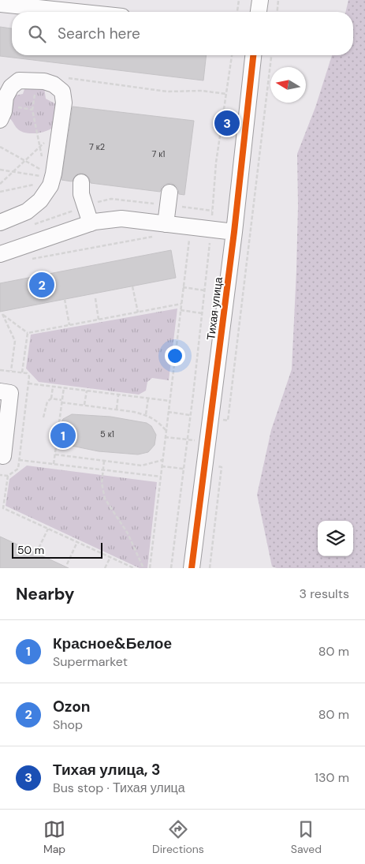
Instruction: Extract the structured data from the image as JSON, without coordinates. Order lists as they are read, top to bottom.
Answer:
{
  "streets": {
    "street": ["Тихая улица"]
  },
  "house_numbers": ["7 к2", "7 к1", "5 к1"],
  "scale_bar": "50 m",
  "north": "left",
  "page": {
    "search": "Search here",
    "pins": ["3", "2", "1"],
    "scale": "50 m",
    "heading": ["Nearby", "3 results"],
    "list": [
      {
        "mark": "1",
        "name": "Красное&Белое",
        "note": "Supermarket",
        "value": "80 m"
      },
      {
        "mark": "2",
        "name": "Ozon",
        "note": "Shop",
        "value": "80 m"
      },
      {
        "mark": "3",
        "name": "Тихая улица, 3",
        "note": "Bus stop · Тихая улица",
        "value": "130 m"
      }
    ],
    "nav": ["Map", "Directions", "Saved"]
  }
}
